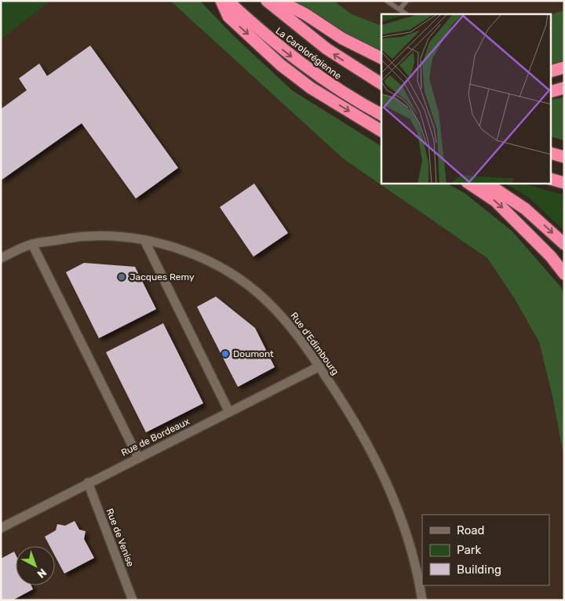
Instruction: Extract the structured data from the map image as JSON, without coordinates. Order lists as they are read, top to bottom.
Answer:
{
  "streets": {
    "highway": ["La Carolorégienne"],
    "street": ["Rue d'Edimbourg", "Rue de Bordeaux", "Rue de Venise"]
  },
  "crossings": [
    ["Rue d'Edimbourg", "Rue de Bordeaux"],
    ["Rue de Bordeaux", "Rue de Venise"]
  ],
  "places": ["Jacques Remy", "Doumont"],
  "legend": ["Road", "Park", "Building"],
  "north": "bottom right"
}
